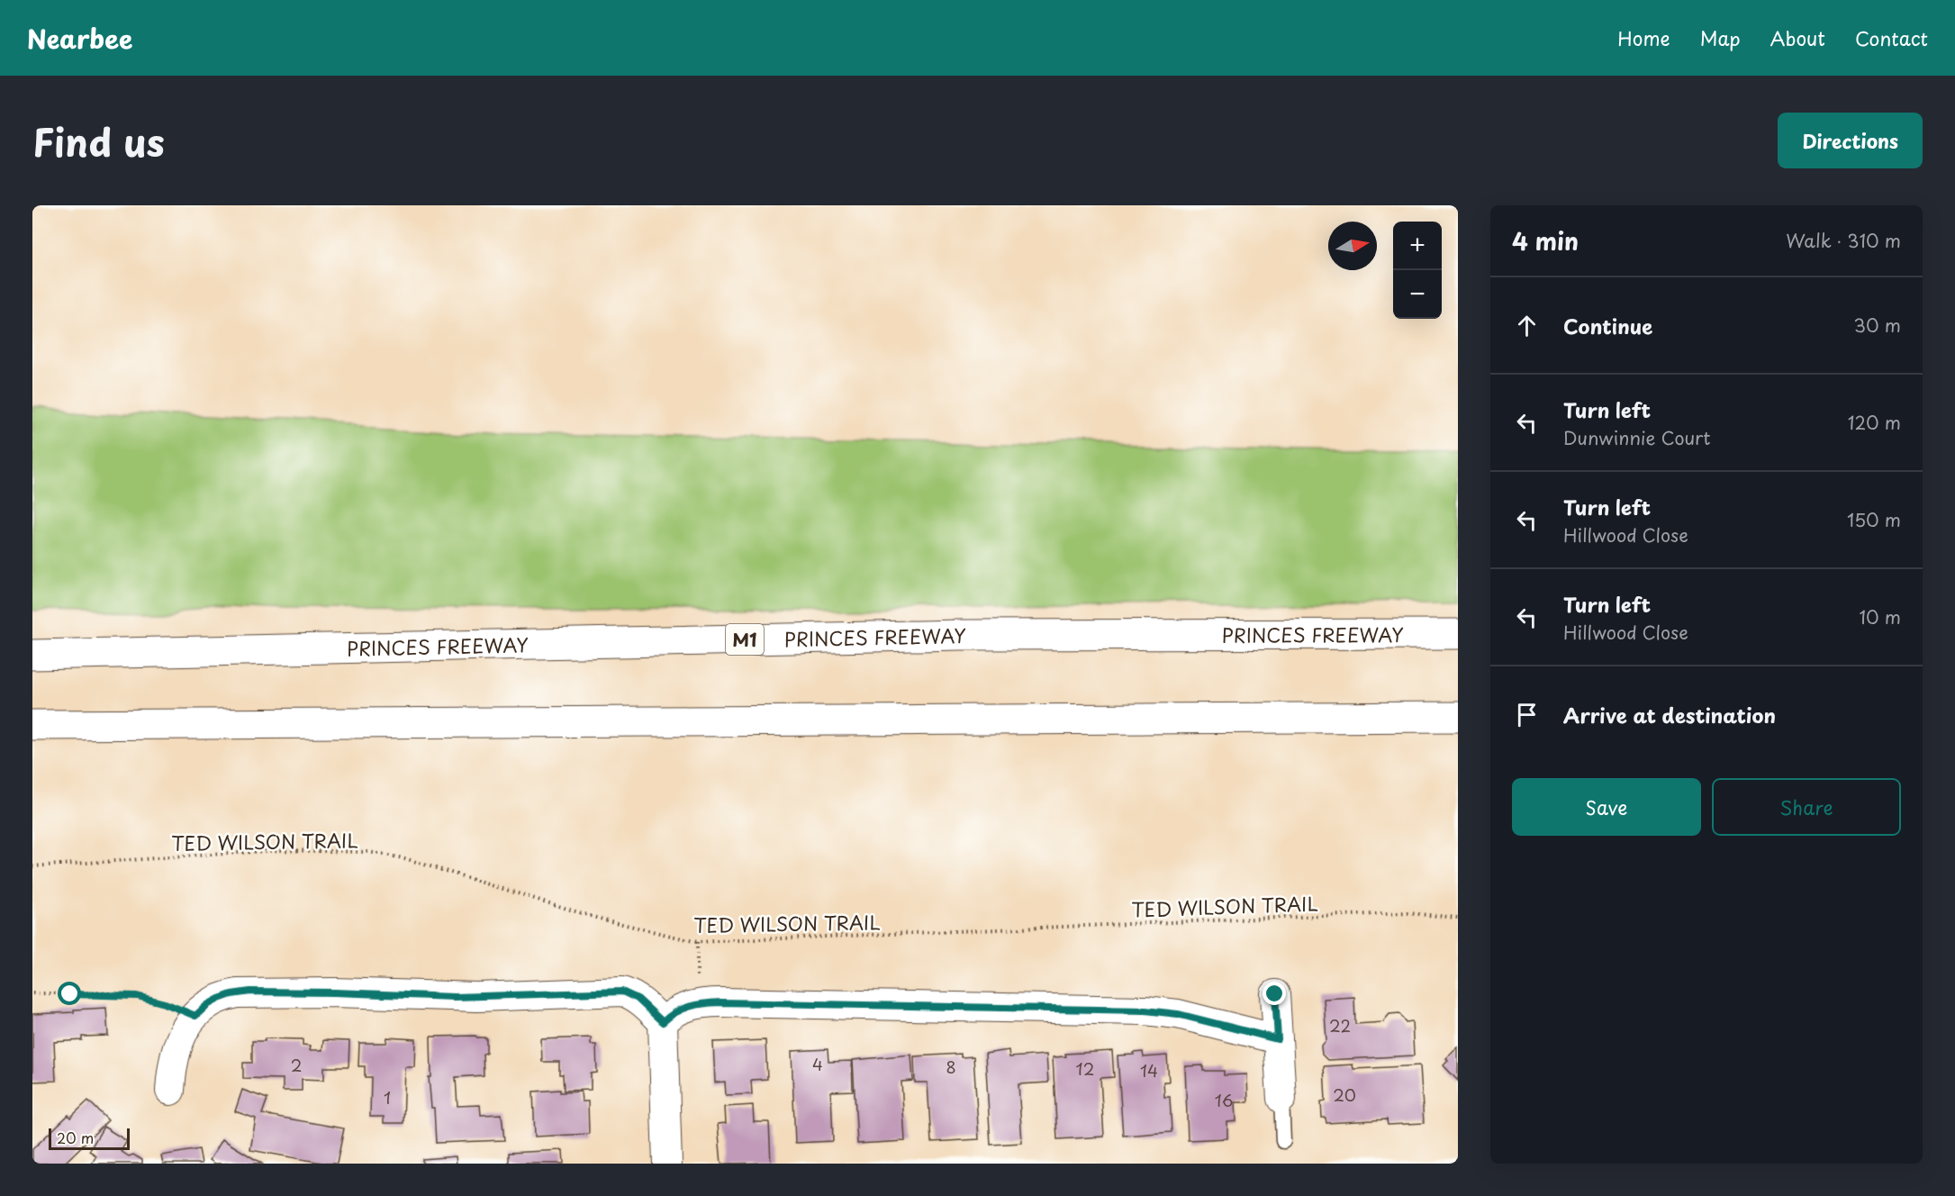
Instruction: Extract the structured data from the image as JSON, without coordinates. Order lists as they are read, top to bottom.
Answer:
{
  "streets": {
    "highway": ["PRINCES FREEWAY", "M1"],
    "path": ["TED WILSON TRAIL"]
  },
  "house_numbers": [
    "22",
    "4",
    "2",
    "8",
    "12",
    "14",
    "20",
    "1",
    "16"
  ],
  "scale_bar": "20 m",
  "north": "right",
  "page": {
    "header": "Nearbee",
    "nav": [
      "Home",
      "Map",
      "About",
      "Contact"
    ],
    "title": "Find us",
    "buttons": [
      "Directions",
      ["Save", "Share"]
    ],
    "heading": ["4 min", "Walk · 310 m"],
    "map_buttons": ["+", "−"],
    "list": [
      ["Continue", "30 m"],
      ["Turn left", "Dunwinnie Court", "120 m"],
      ["Turn left", "Hillwood Close", "150 m"],
      ["Turn left", "Hillwood Close", "10 m"],
      "Arrive at destination"
    ],
    "scale": "20 m"
  }
}
